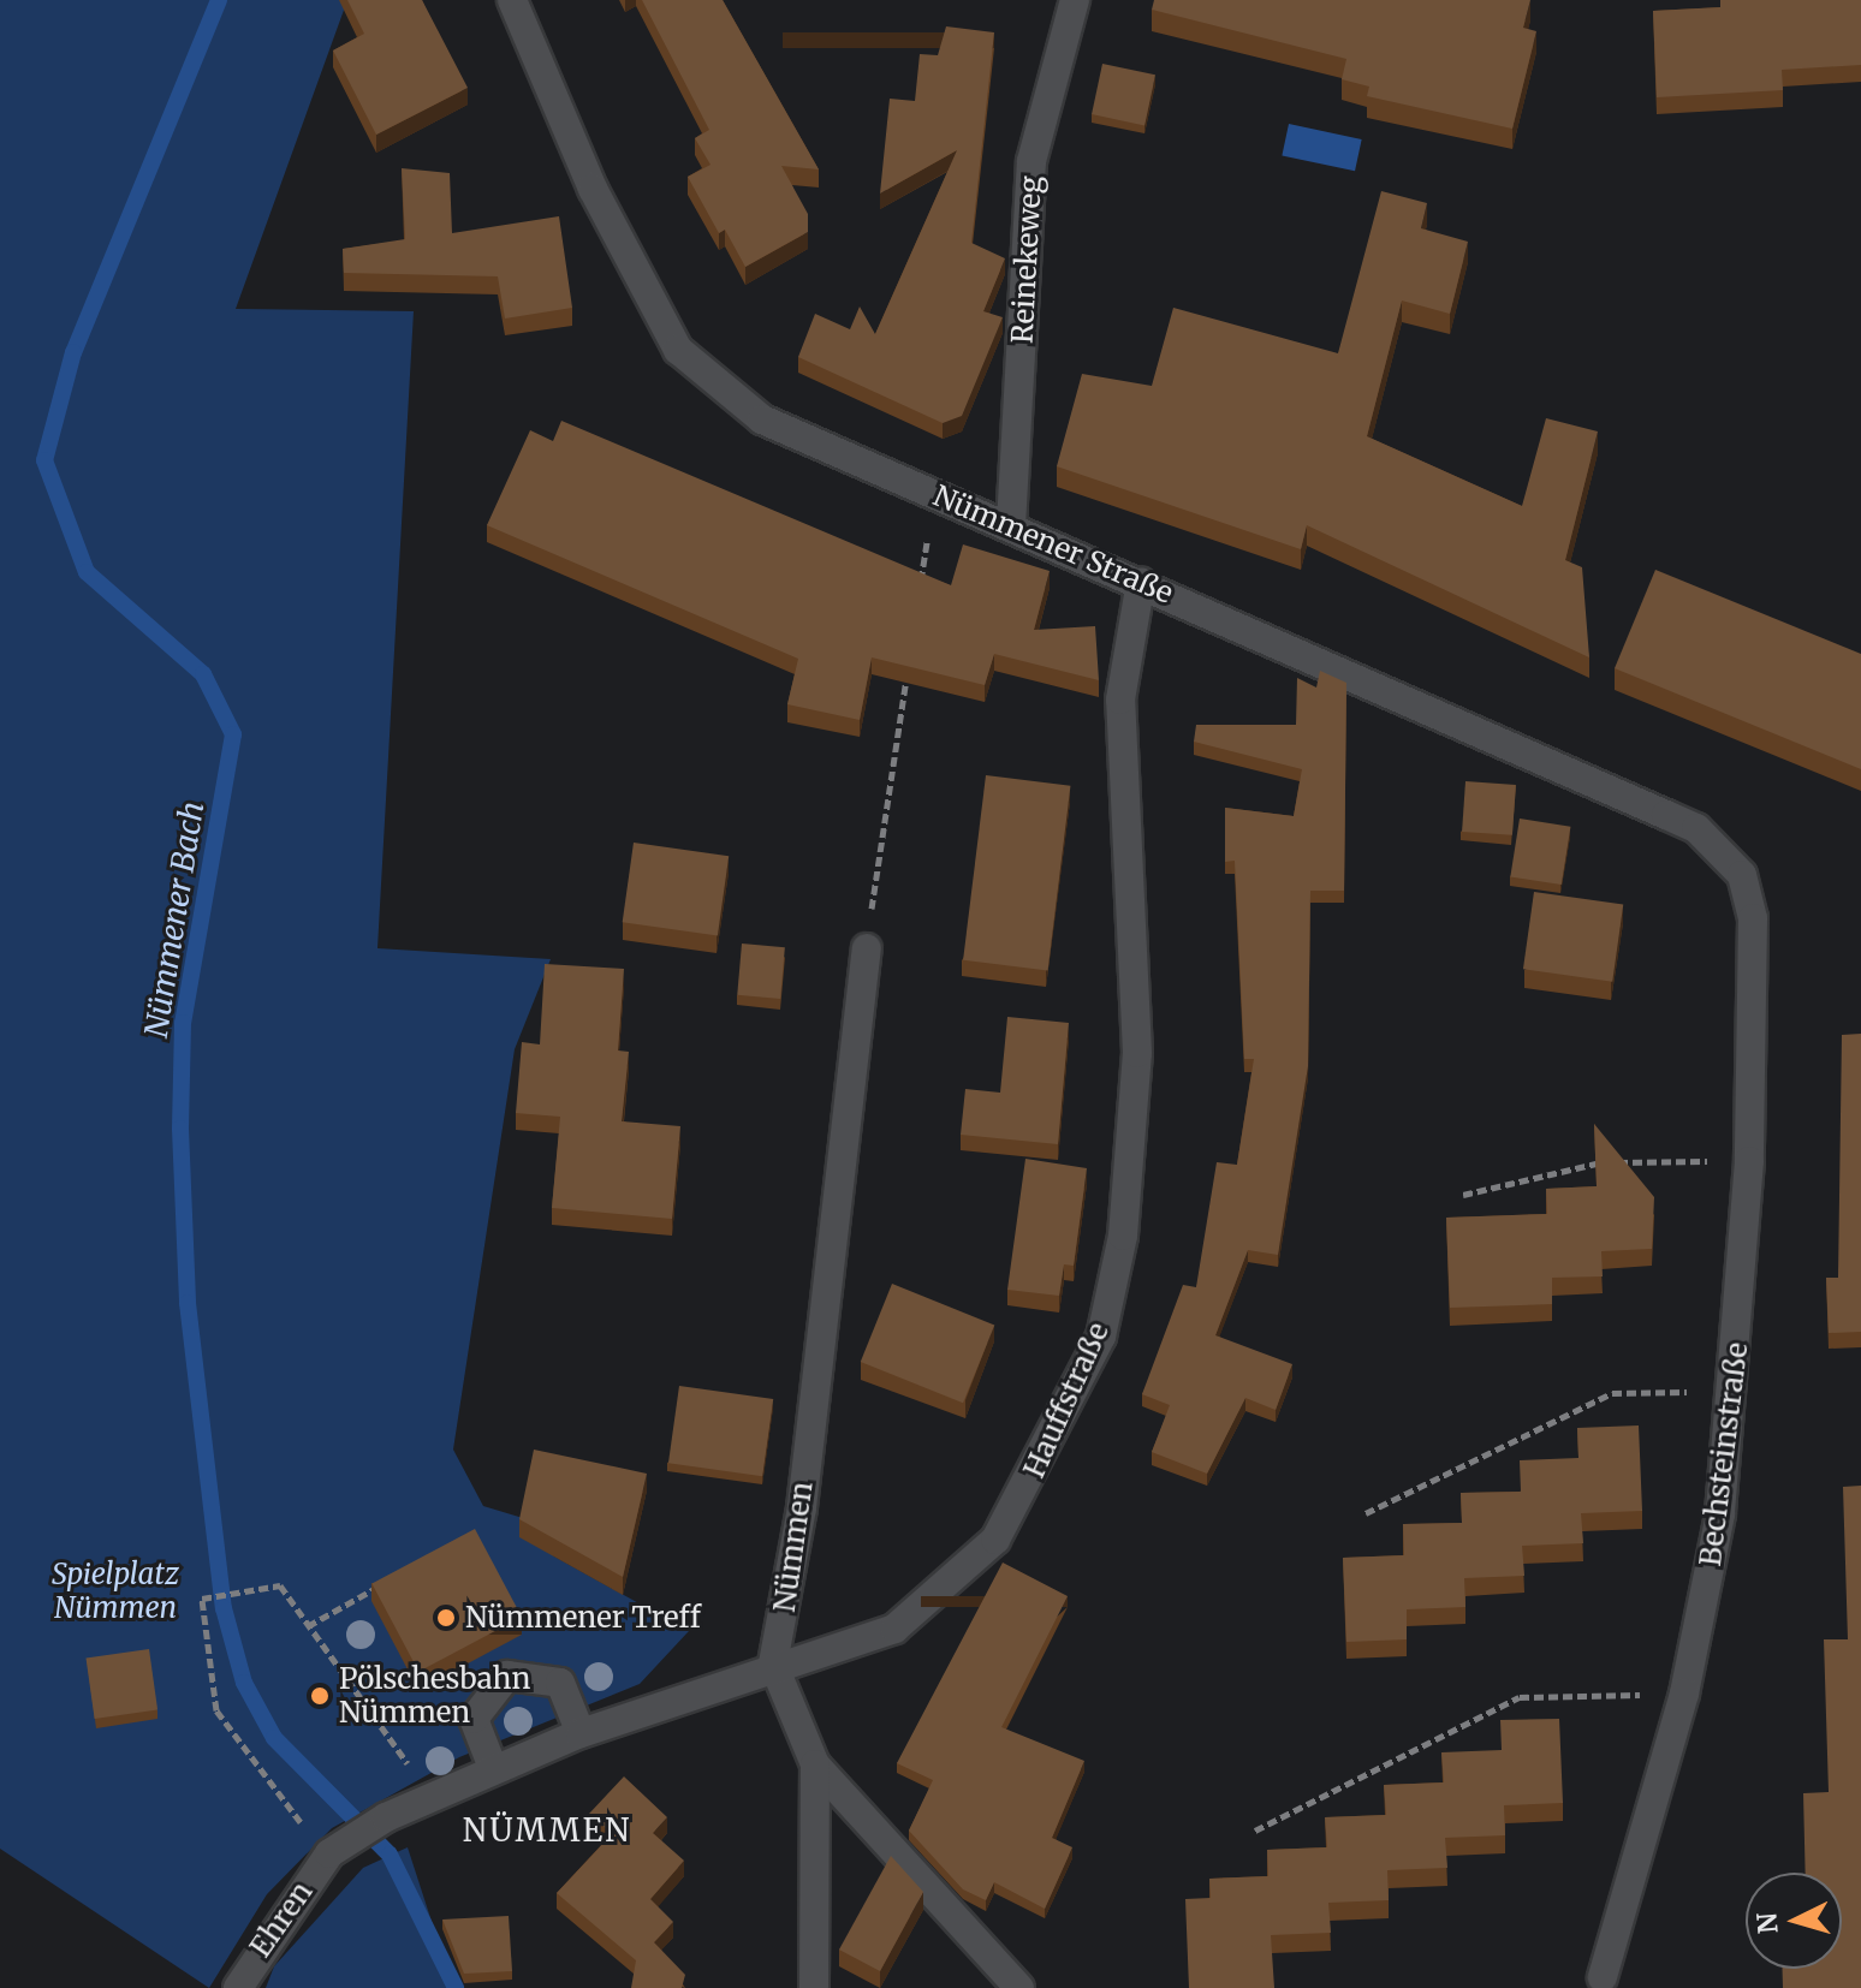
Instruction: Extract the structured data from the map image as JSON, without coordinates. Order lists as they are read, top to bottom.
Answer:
{
  "streets": {
    "street": [
      "Reinekeweg",
      "Nümmener Straße",
      "Hauffstraße",
      "Bechsteinstraße",
      "Nümmen",
      "Ehren"
    ]
  },
  "crossings": [
    ["Reinekeweg", "Nümmener Straße"],
    ["Nümmener Straße", "Hauffstraße"],
    ["Nümmener Straße", "Bechsteinstraße"],
    ["Hauffstraße", "Nümmen"]
  ],
  "districts": ["NÜMMEN"],
  "water": ["Nümmener Bach"],
  "parks": ["Spielplatz Nümmen"],
  "places": ["Nümmener Treff", "Pölschesbahn Nümmen"],
  "north": "left"
}
